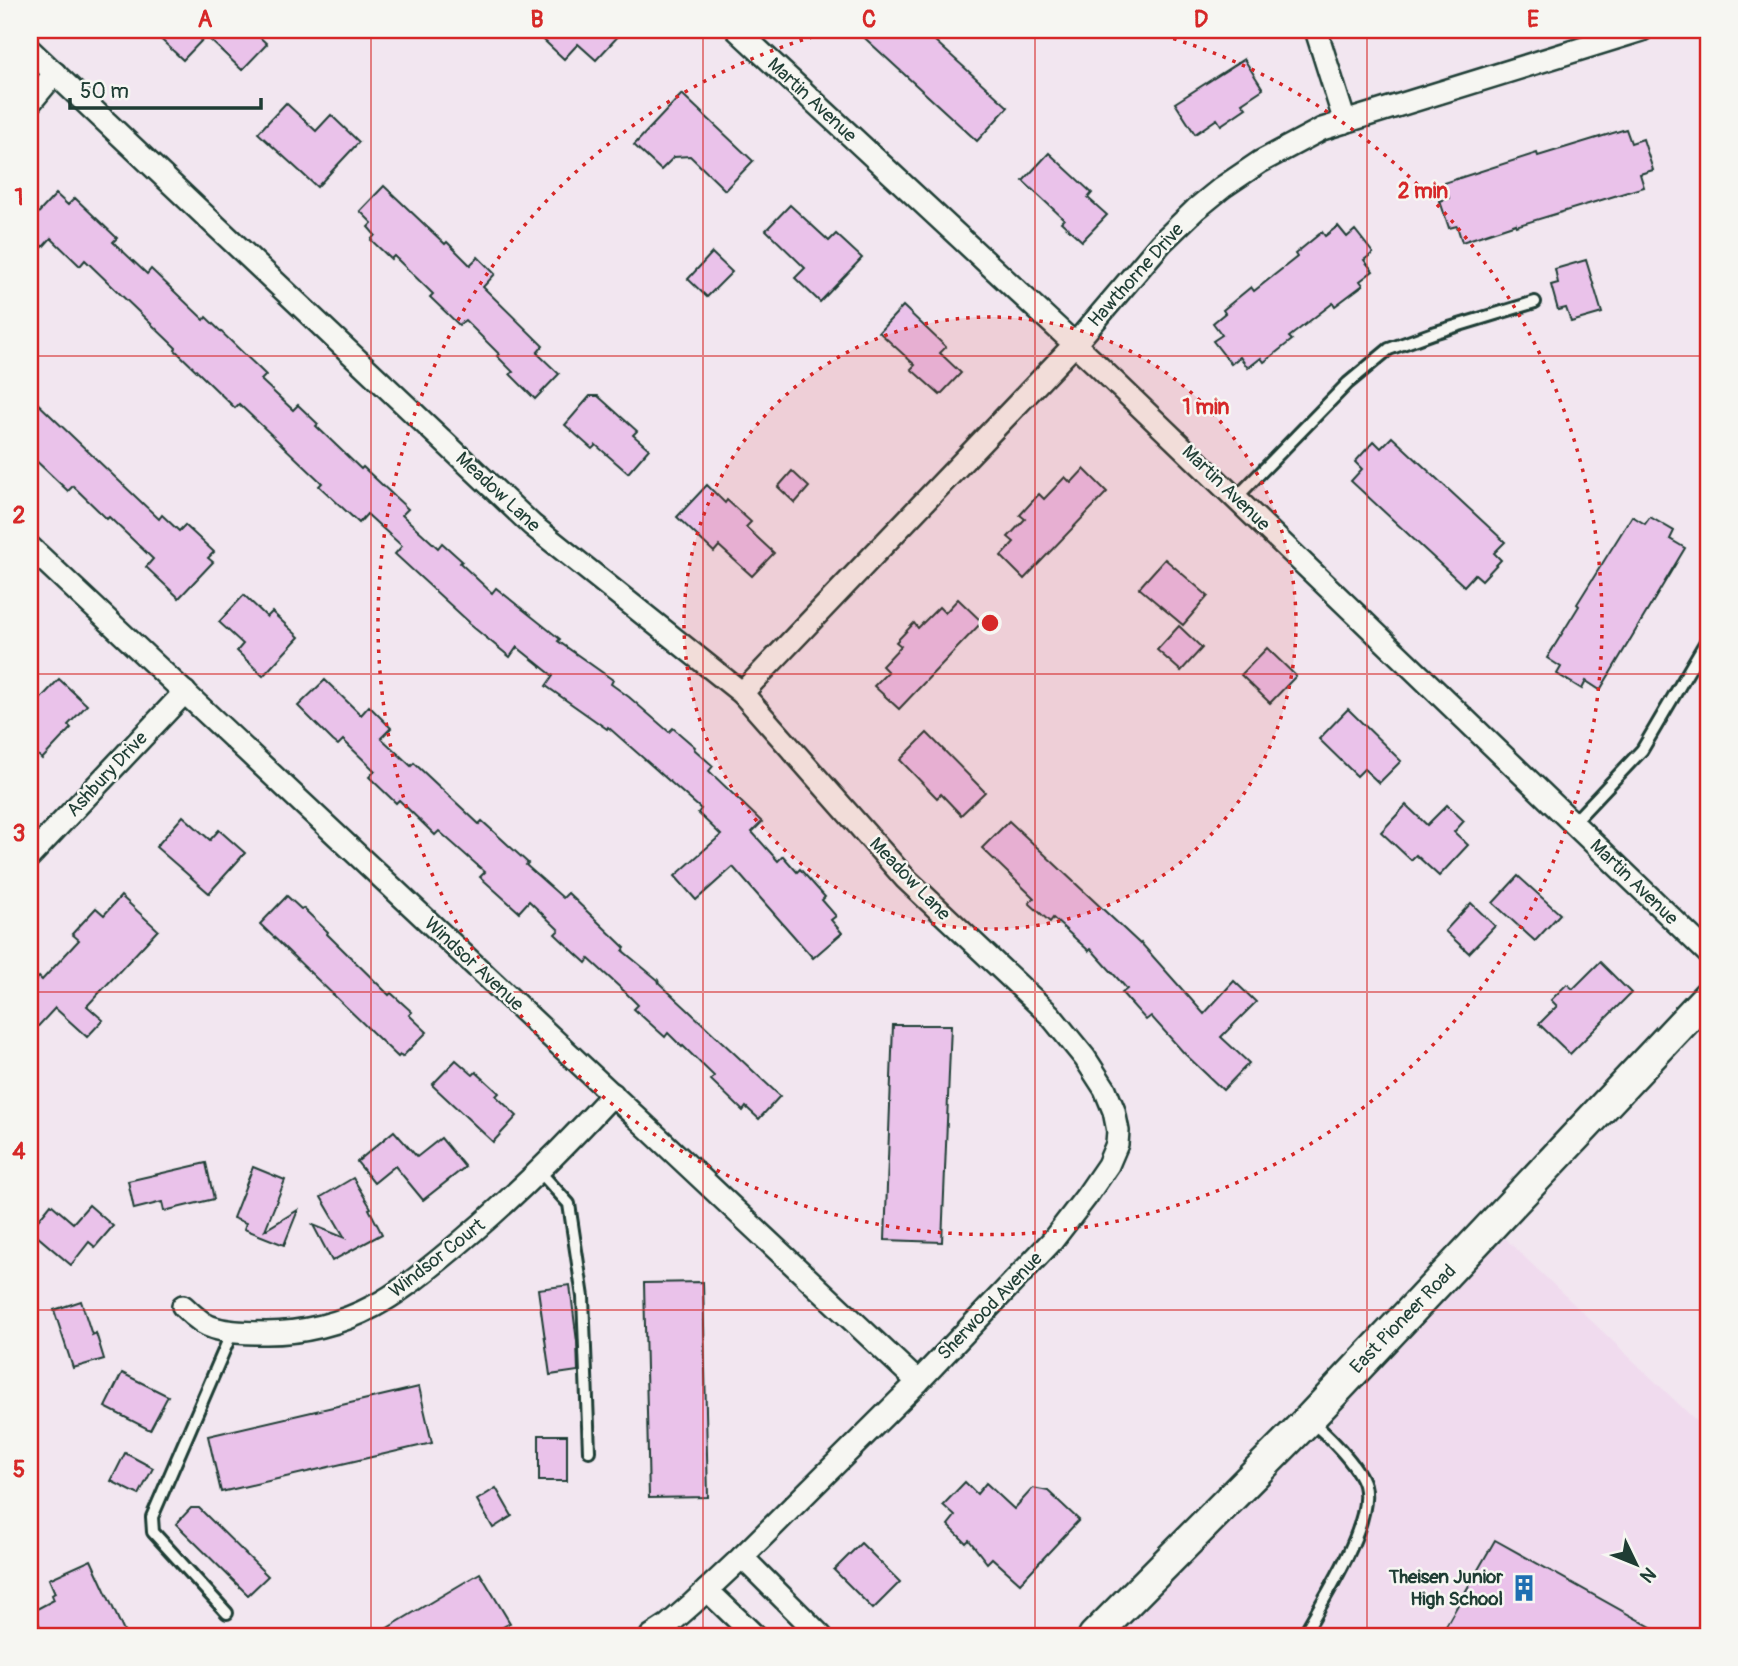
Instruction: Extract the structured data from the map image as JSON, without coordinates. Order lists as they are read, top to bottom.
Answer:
{
  "streets": {
    "main road": ["East Pioneer Road"],
    "street": [
      "Martin Avenue",
      "Hawthorne Drive",
      "Meadow Lane",
      "Ashbury Drive",
      "Windsor Avenue",
      "Windsor Court",
      "Sherwood Avenue"
    ]
  },
  "crossings": [
    ["Martin Avenue", "Hawthorne Drive"],
    ["Hawthorne Drive", "Meadow Lane"],
    ["Meadow Lane", "Sherwood Avenue"],
    ["Ashbury Drive", "Windsor Avenue"],
    ["Windsor Avenue", "Windsor Court"],
    ["Windsor Avenue", "Sherwood Avenue"]
  ],
  "places": {
    "building": ["Theisen Junior High School"]
  },
  "scale_bar": "50 m",
  "north": "bottom right",
  "grid": {
    "columns": [
      "A",
      "B",
      "C",
      "D",
      "E"
    ],
    "rows": [
      "1",
      "2",
      "3",
      "4",
      "5"
    ]
  },
  "rings": ["2 min", "1 min"]
}
